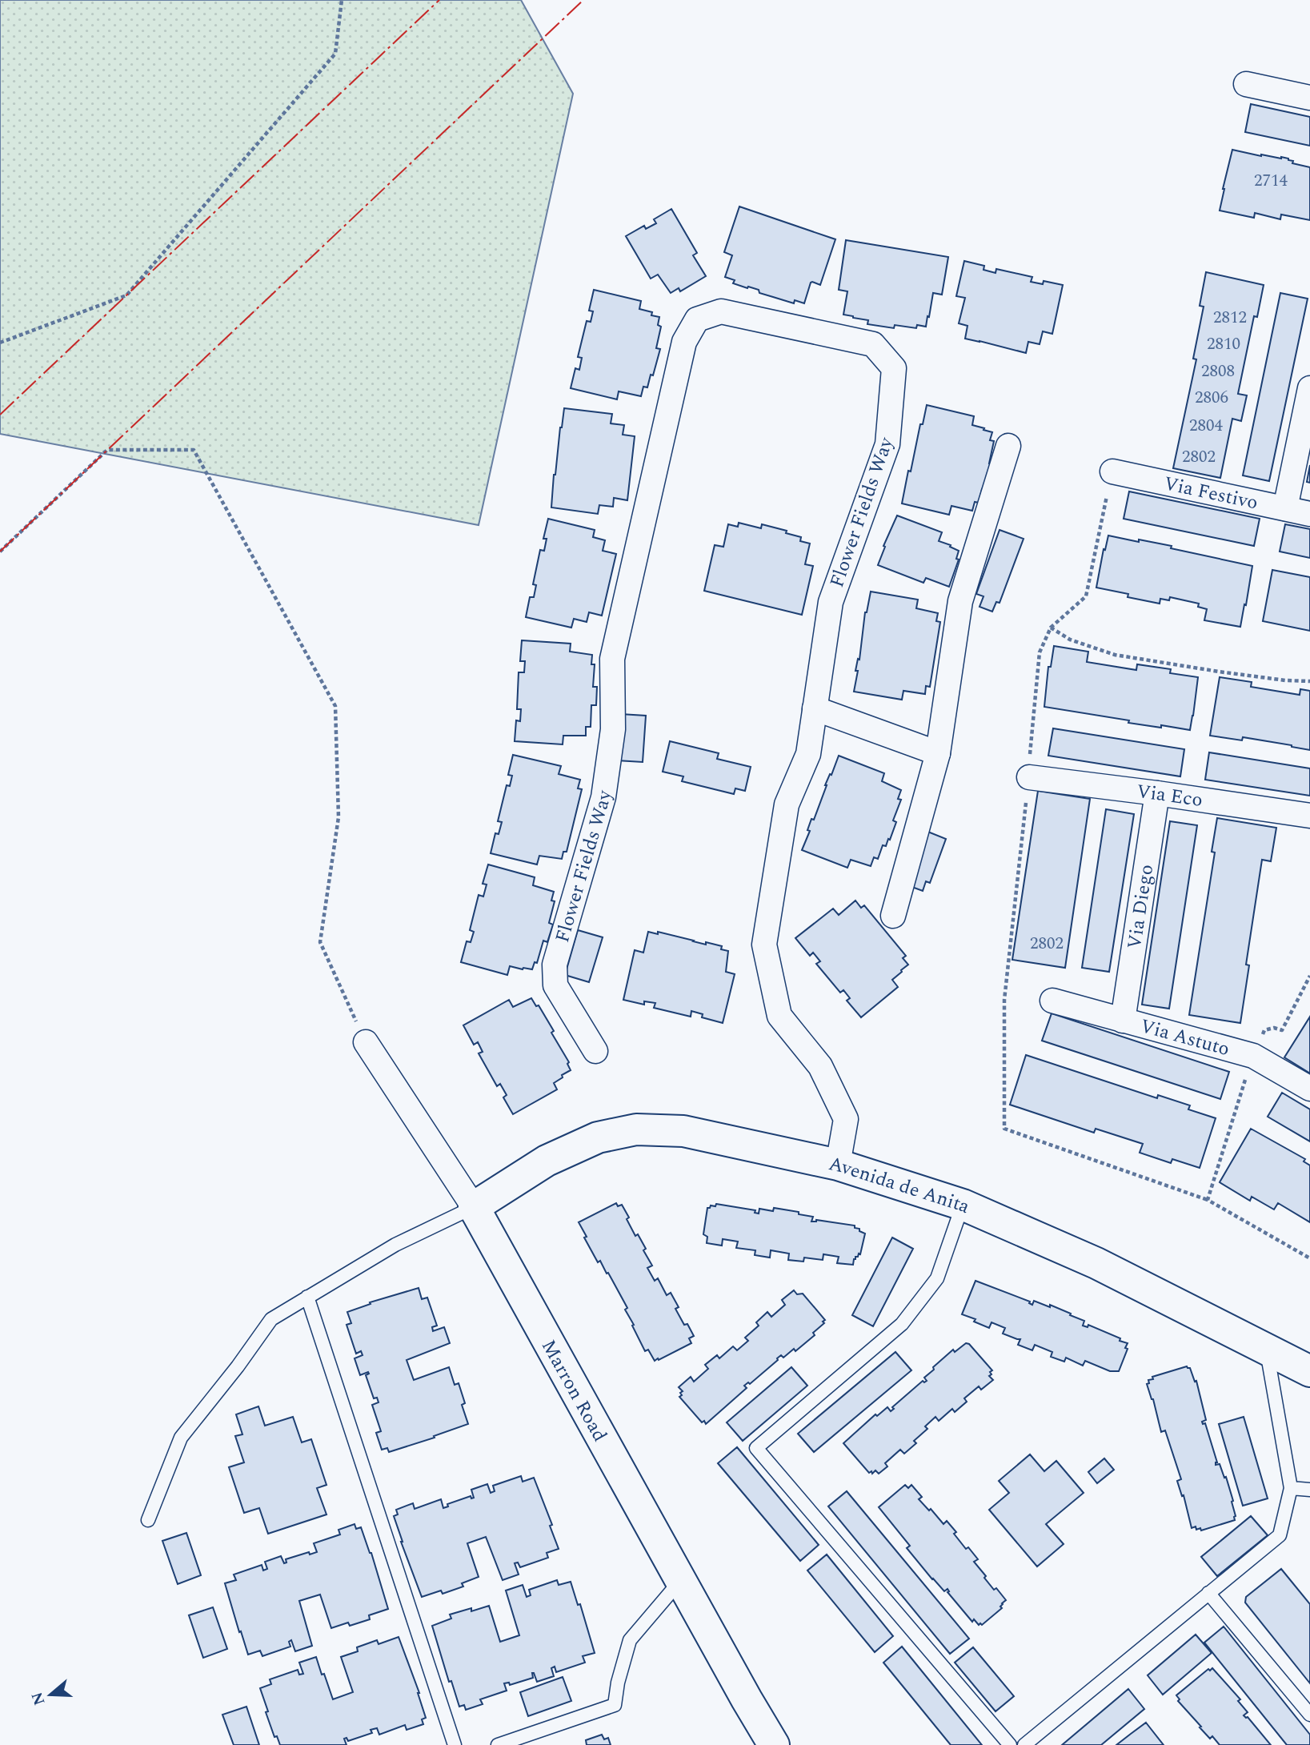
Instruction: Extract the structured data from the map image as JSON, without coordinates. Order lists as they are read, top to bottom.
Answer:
{
  "streets": {
    "street": [
      "Via Festivo",
      "Flower Fields Way",
      "Via Eco",
      "Via Diego",
      "Via Astuto",
      "Avenida de Anita",
      "Marron Road"
    ]
  },
  "crossings": [
    ["Flower Fields Way", "Avenida de Anita"],
    ["Via Eco", "Via Diego"],
    ["Via Diego", "Via Astuto"],
    ["Avenida de Anita", "Marron Road"]
  ],
  "house_numbers": [
    "2714",
    "2812",
    "2810",
    "2808",
    "2806",
    "2804",
    "2802",
    "2802"
  ],
  "north": "left"
}
